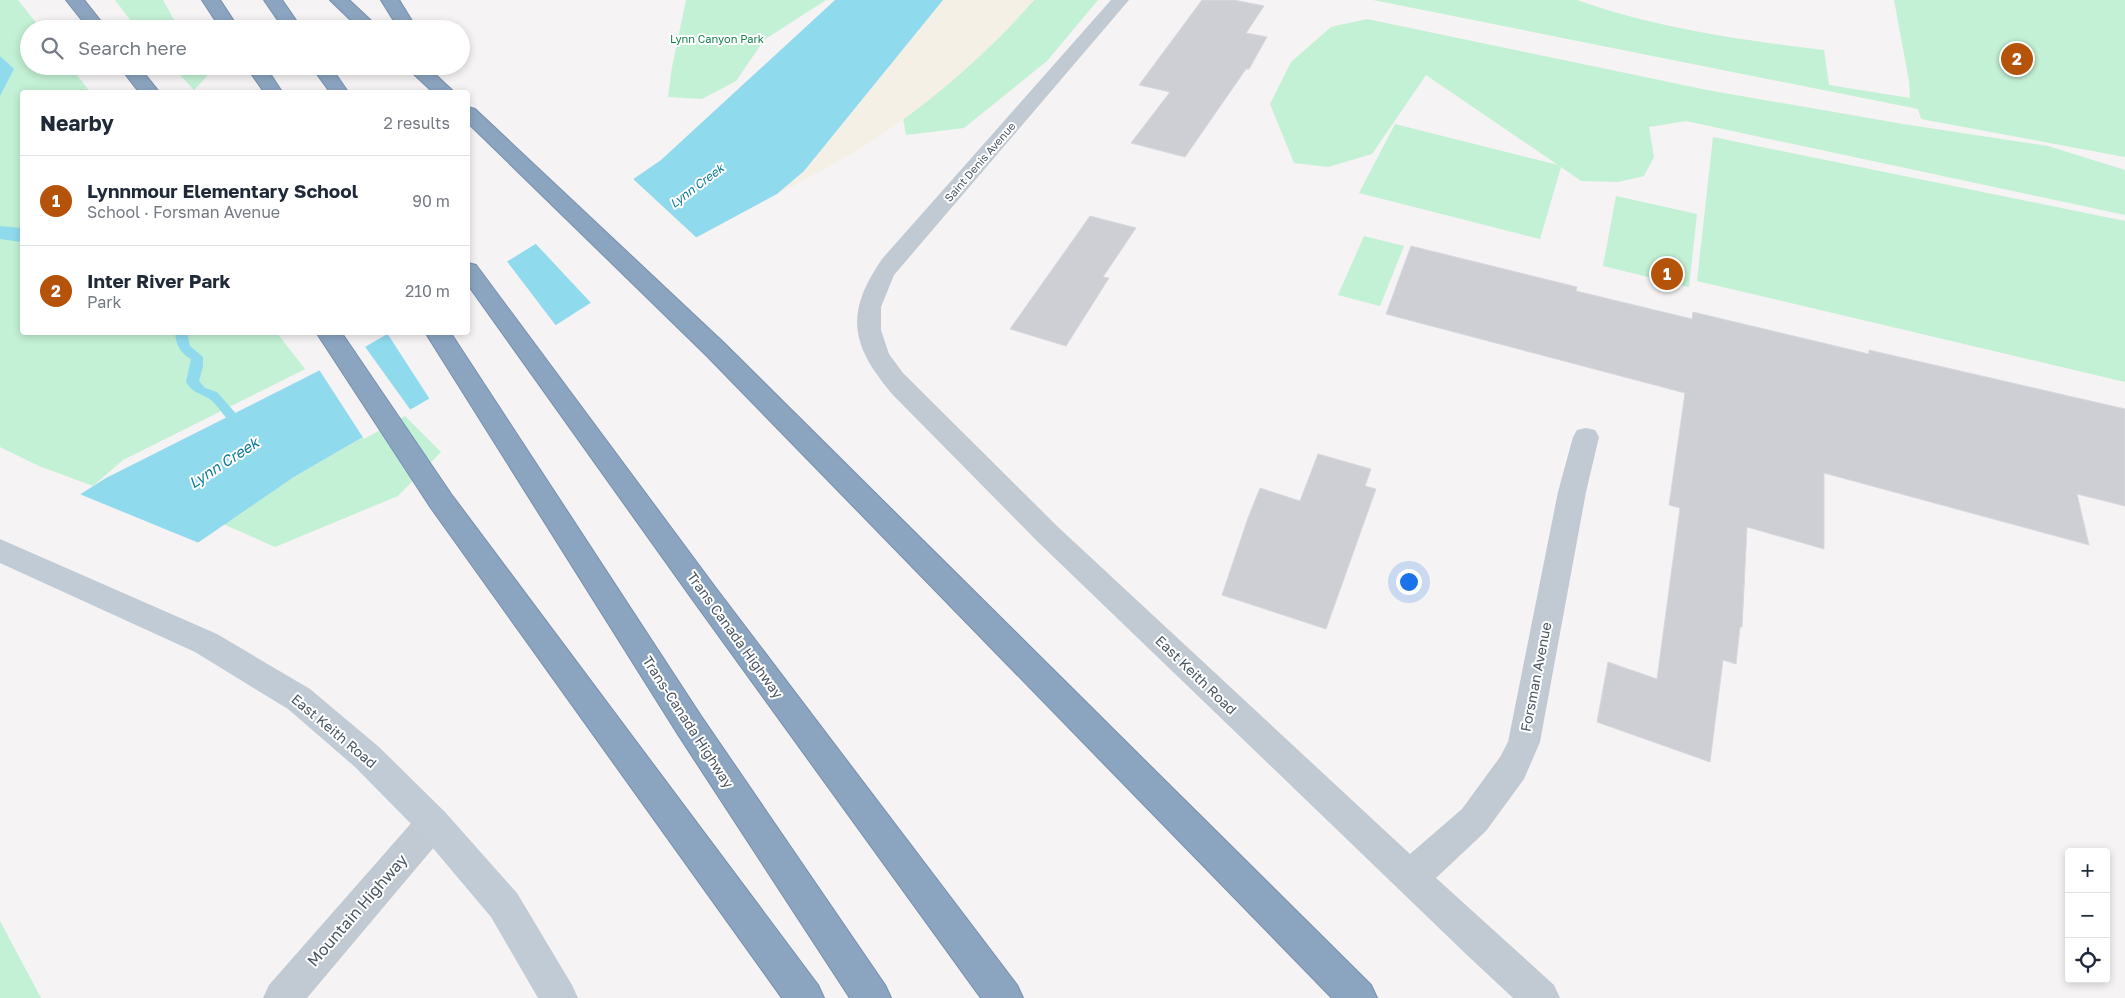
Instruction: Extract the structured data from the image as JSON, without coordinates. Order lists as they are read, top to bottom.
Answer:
{
  "streets": {
    "highway": ["Trans Canada Highway", "Trans-Canada Highway"],
    "main road": ["East Keith Road"],
    "street": ["Saint Denis Avenue", "Forsman Avenue", "Mountain Highway"]
  },
  "crossings": [
    ["Saint Denis Avenue", "East Keith Road"],
    ["East Keith Road", "Forsman Avenue"],
    ["East Keith Road", "Mountain Highway"]
  ],
  "water": ["Lynn Creek"],
  "parks": ["Lynn Canyon Park"],
  "page": {
    "search": "Search here",
    "pins": ["2", "1"],
    "heading": ["Nearby", "2 results"],
    "list": [
      {
        "mark": "1",
        "name": "Lynnmour Elementary School",
        "note": "School · Forsman Avenue",
        "value": "90 m"
      },
      {
        "mark": "2",
        "name": "Inter River Park",
        "note": "Park",
        "value": "210 m"
      }
    ],
    "map_buttons": ["+", "−"]
  }
}
